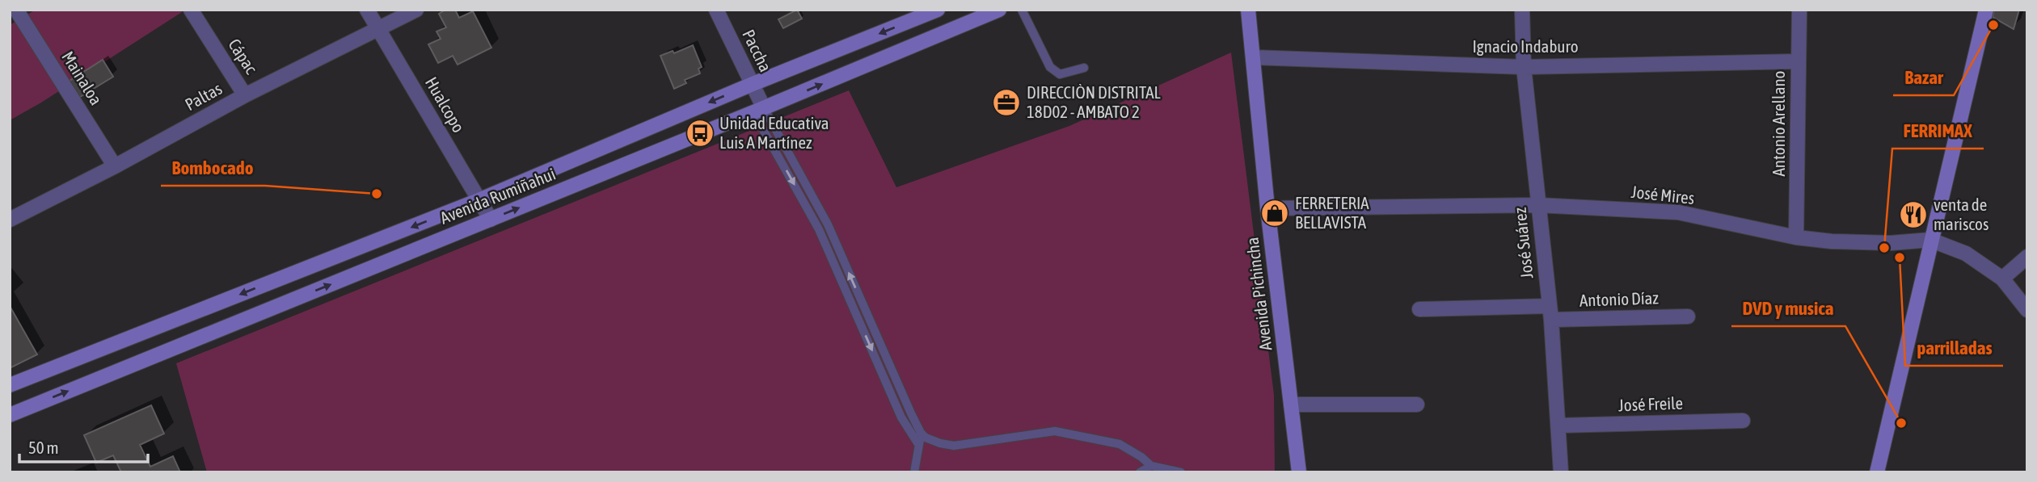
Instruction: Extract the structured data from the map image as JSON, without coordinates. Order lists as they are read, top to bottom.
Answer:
{
  "streets": {
    "main road": ["Avenida Rumiñahui", "Avenida Pichincha"],
    "street": [
      "Ignacio Indaburo",
      "Paccha",
      "Cápac",
      "Mainaloa",
      "Paltas",
      "Hualcopo",
      "Antonio Arellano",
      "José Mires",
      "José Suárez",
      "Antonio Díaz",
      "José Freile"
    ]
  },
  "crossings": [
    ["Ignacio Indaburo", "Antonio Arellano"],
    ["Ignacio Indaburo", "José Suárez"],
    ["Ignacio Indaburo", "Avenida Pichincha"],
    ["Paccha", "Avenida Rumiñahui"],
    ["Cápac", "Paltas"],
    ["Mainaloa", "Paltas"],
    ["Paltas", "Hualcopo"],
    ["Hualcopo", "Avenida Rumiñahui"],
    ["Antonio Arellano", "José Mires"],
    ["José Mires", "José Suárez"],
    ["José Mires", "Avenida Pichincha"],
    ["José Suárez", "Antonio Díaz"],
    ["José Suárez", "José Freile"]
  ],
  "places": {
    "other": [
      "Bazar",
      "Bombocado",
      "FERRIMAX",
      "parrilladas",
      "DVD y musica"
    ],
    "office": ["DIRECCIÒN DISTRITAL 18D02 - AMBATO 2"],
    "bus stop": ["Unidad Educativa Luis A Martínez"],
    "shop": ["FERRETERIA BELLAVISTA"],
    "restaurant": ["venta de mariscos"]
  },
  "scale_bar": "50 m"
}
